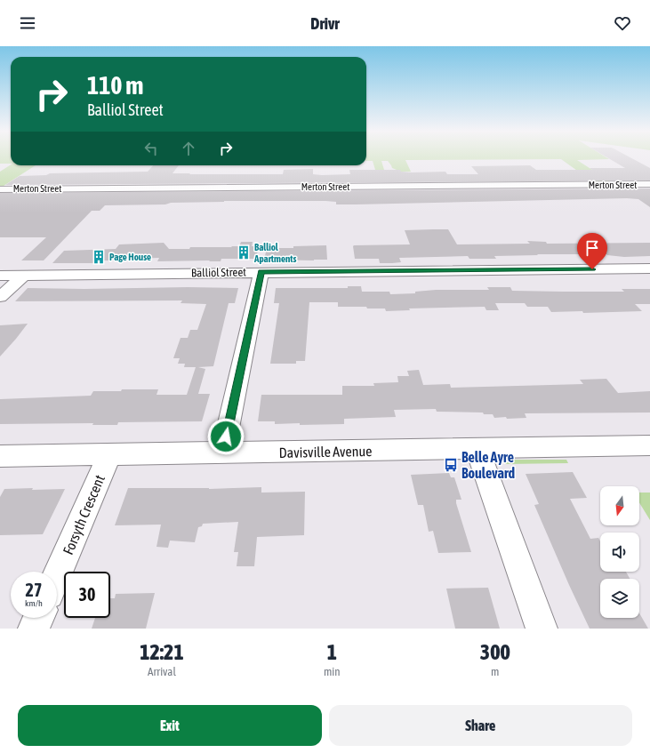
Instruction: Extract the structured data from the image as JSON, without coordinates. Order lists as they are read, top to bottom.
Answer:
{
  "streets": {
    "street": [
      "Merton Street",
      "Balliol Street",
      "Davisville Avenue",
      "Forsyth Crescent"
    ]
  },
  "crossings": [
    ["Davisville Avenue", "Forsyth Crescent"]
  ],
  "places": {
    "building": ["Balliol Apartments", "Page House"],
    "bus stop": ["Belle Ayre Boulevard"]
  },
  "north": "bottom",
  "page": {
    "header": "Drivr",
    "turn": ["110 m", "Balliol Street"],
    "speed": "27 km/h",
    "limit": "30",
    "eta": [
      "12:21",
      "Arrival",
      "1",
      "min",
      "300",
      "m"
    ],
    "buttons": ["Exit", "Share"]
  }
}
